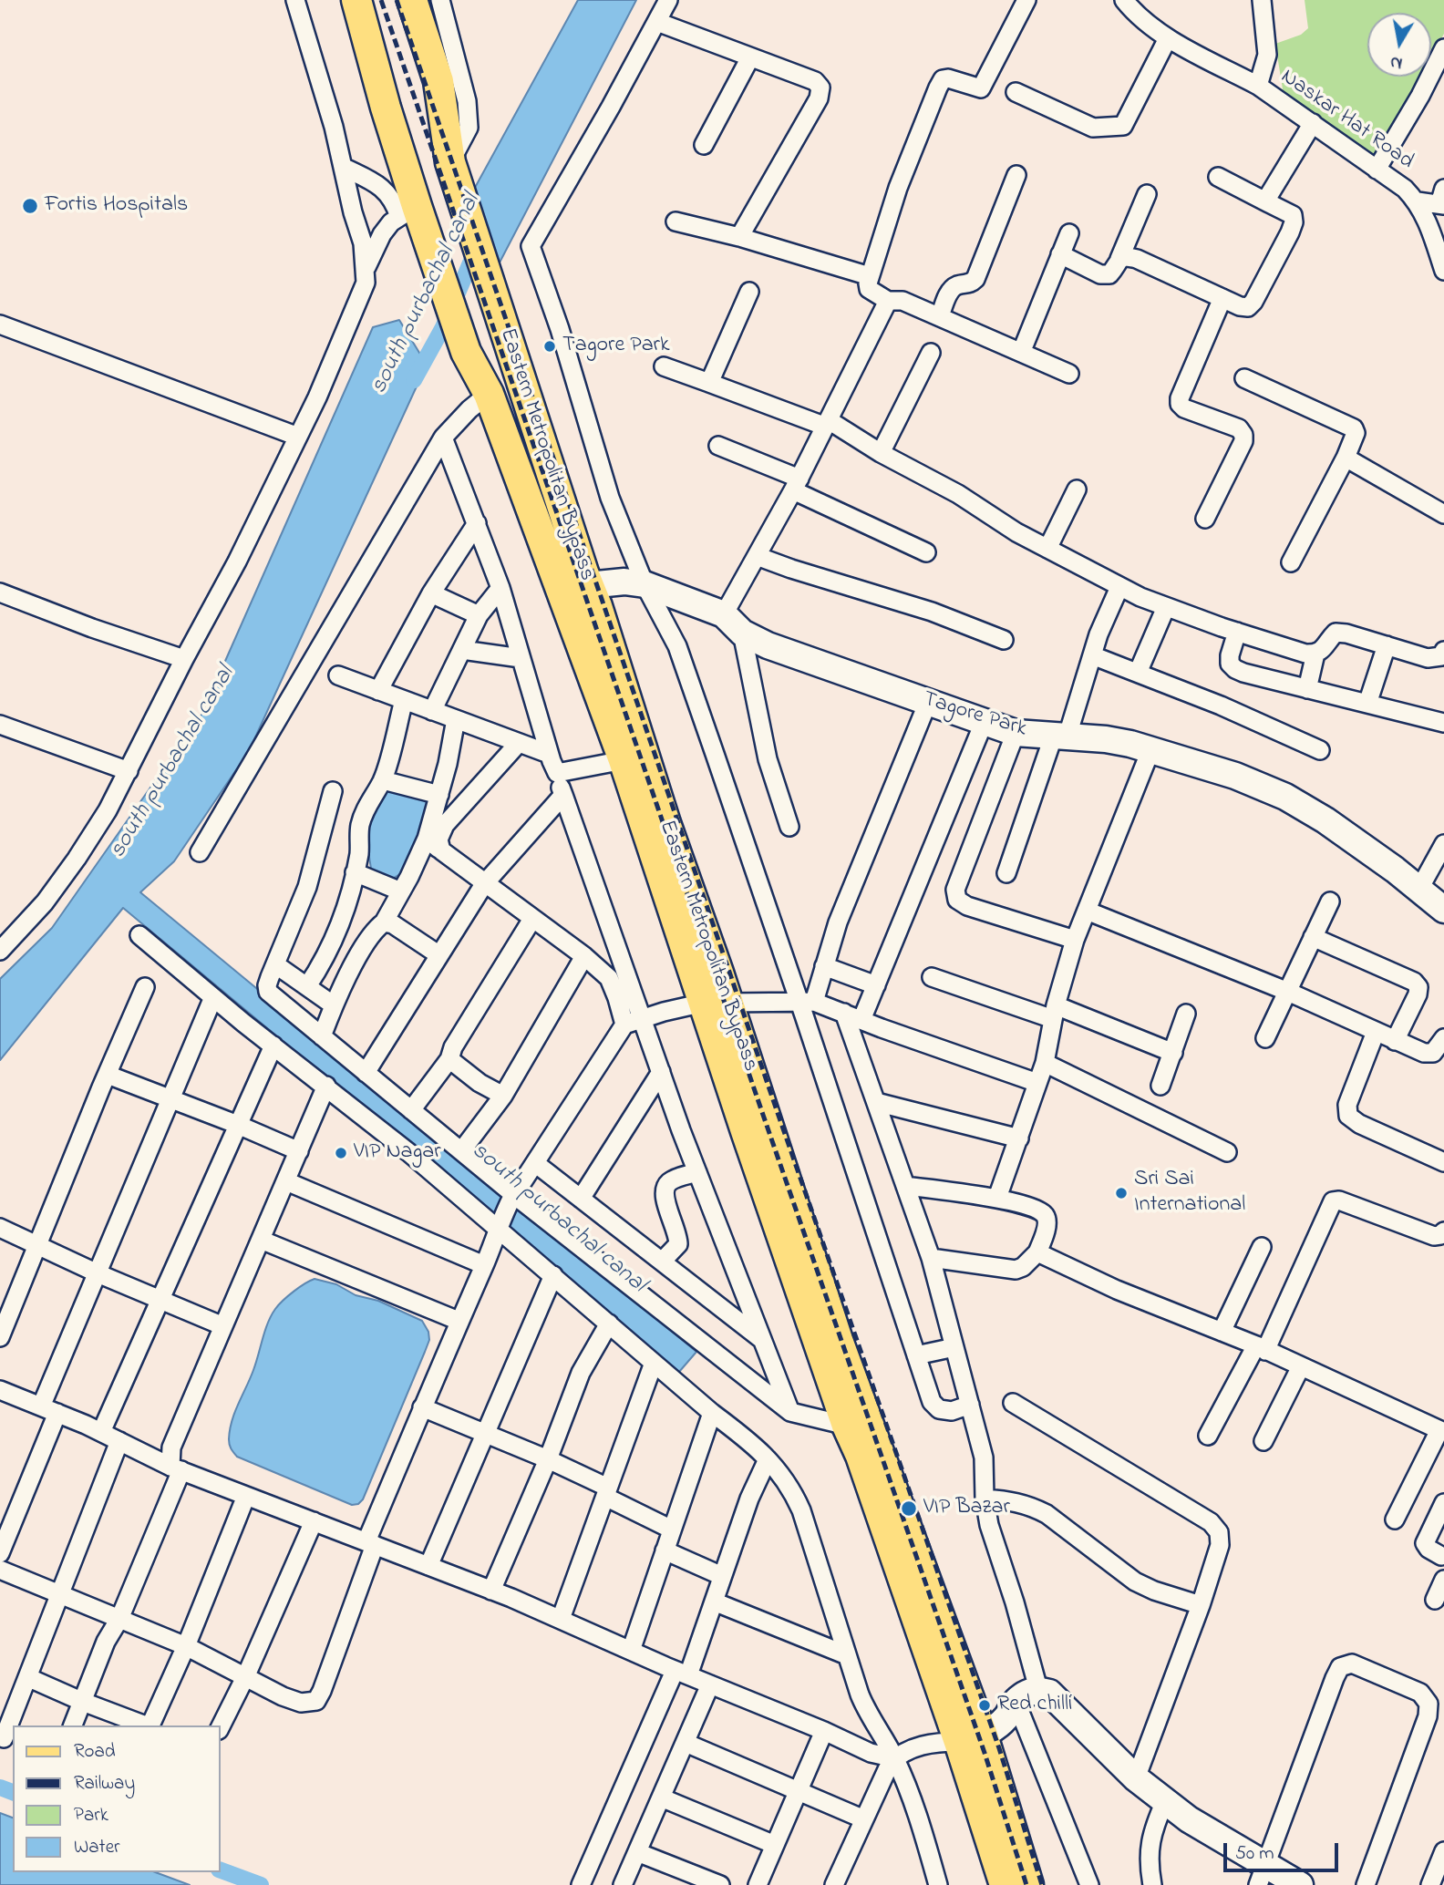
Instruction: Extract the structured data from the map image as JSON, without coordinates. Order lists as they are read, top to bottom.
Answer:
{
  "streets": {
    "main road": ["Eastern Metropolitan Bypass"],
    "street": ["Naskar Hat Road", "Tagore Park"]
  },
  "crossings": [
    ["Eastern Metropolitan Bypass", "Tagore Park"]
  ],
  "water": ["south purbachal canal"],
  "places": [
    "Fortis Hospitals",
    "Tagore Park",
    "VIP Nagar",
    "Sri Sai International",
    "VIP Bazar",
    "Red chilli"
  ],
  "legend": [
    "Road",
    "Railway",
    "Park",
    "Water"
  ],
  "scale_bar": "50 m",
  "north": "bottom"
}
